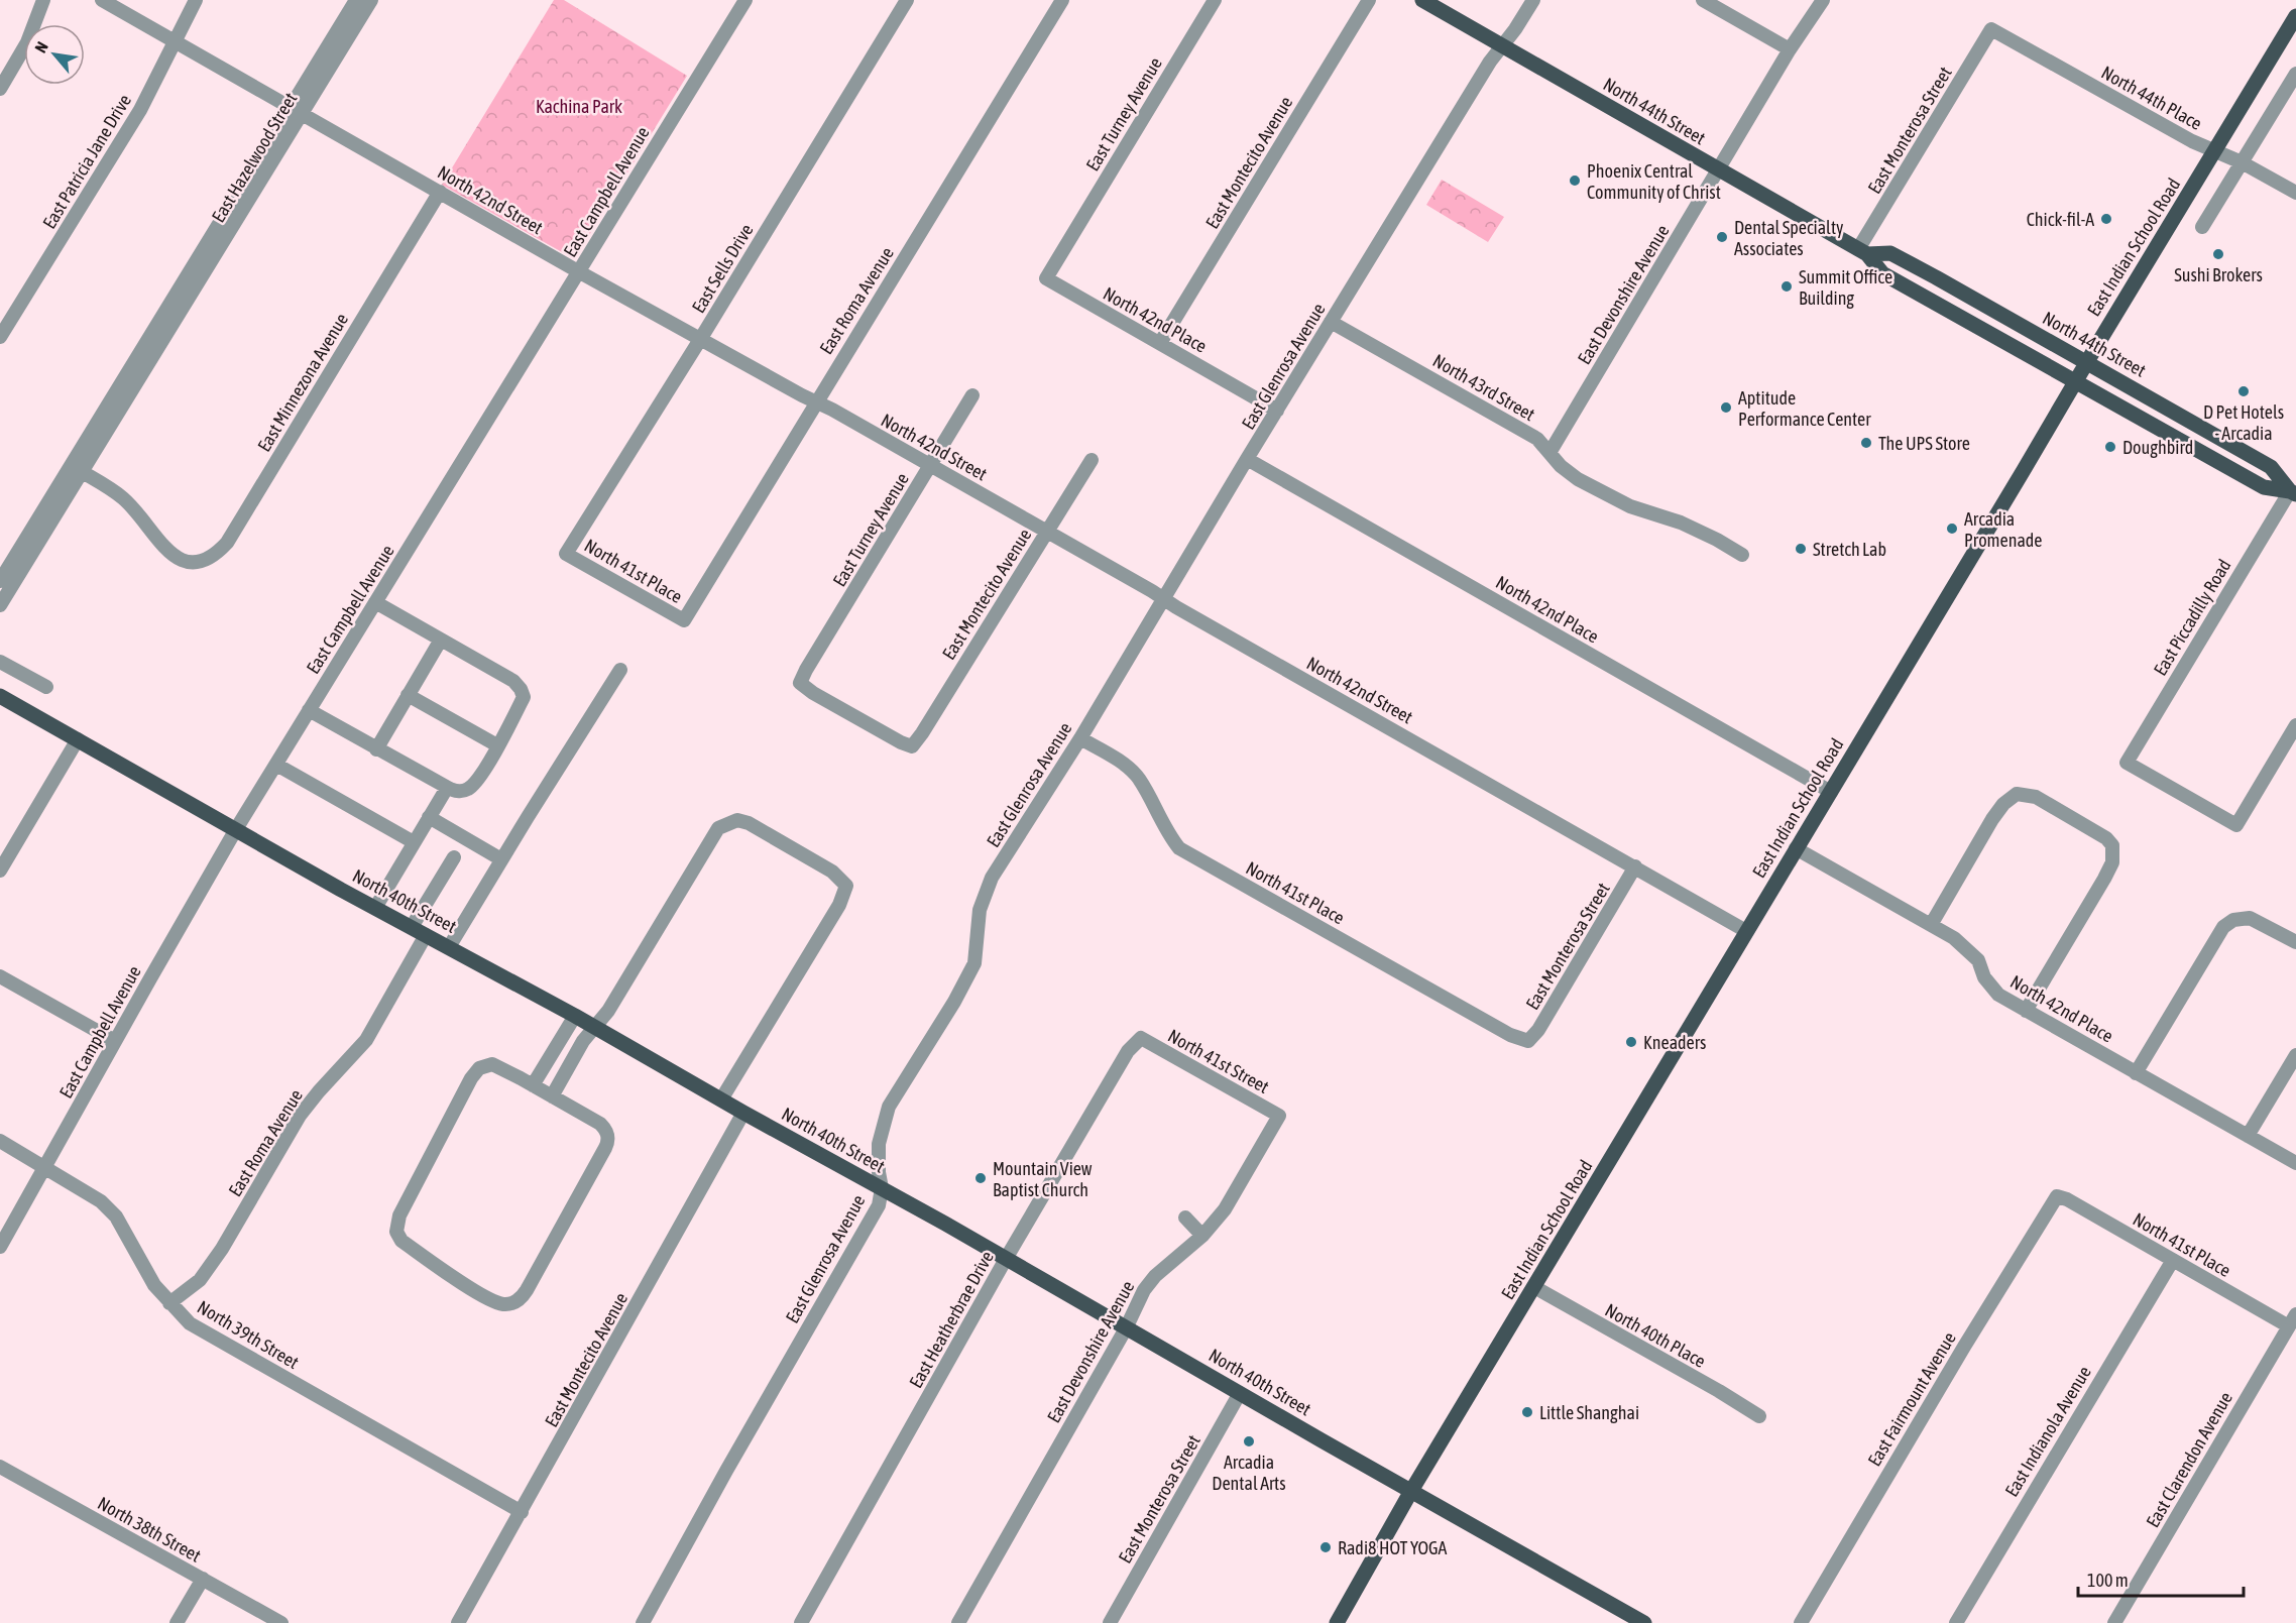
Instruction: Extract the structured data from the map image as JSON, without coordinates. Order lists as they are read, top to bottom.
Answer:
{
  "streets": {
    "main road": ["North 44th Street", "East Indian School Road", "North 40th Street"],
    "street": [
      "North 44th Place",
      "East Turney Avenue",
      "East Monterosa Street",
      "East Hazelwood Street",
      "East Patricia Jane Drive",
      "East Montecito Avenue",
      "East Campbell Avenue",
      "North 42nd Street",
      "East Sells Drive",
      "East Devonshire Avenue",
      "East Roma Avenue",
      "North 42nd Place",
      "East Glenrosa Avenue",
      "East Minnezona Avenue",
      "North 43rd Street",
      "North 41st Place",
      "East Piccadilly Road",
      "North 41st Street",
      "East Heatherbrae Drive",
      "North 39th Street",
      "North 40th Place",
      "East Fairmount Avenue",
      "East Indianola Avenue",
      "East Clarendon Avenue",
      "North 38th Street"
    ]
  },
  "crossings": [
    ["North 44th Place", "East Monterosa Street"],
    ["North 44th Place", "East Indian School Road"],
    ["North 44th Street", "East Monterosa Street"],
    ["North 44th Street", "East Indian School Road"],
    ["North 44th Street", "East Devonshire Avenue"],
    ["North 44th Street", "East Glenrosa Avenue"],
    ["North 44th Street", "East Piccadilly Road"],
    ["East Turney Avenue", "East Montecito Avenue"],
    ["East Turney Avenue", "North 42nd Street"],
    ["East Turney Avenue", "North 42nd Place"],
    ["East Monterosa Street", "North 42nd Street"],
    ["East Monterosa Street", "North 41st Place"],
    ["East Monterosa Street", "North 40th Street"],
    ["East Hazelwood Street", "North 42nd Street"],
    ["East Hazelwood Street", "East Minnezona Avenue"],
    ["East Patricia Jane Drive", "North 42nd Street"],
    ["East Montecito Avenue", "North 42nd Street"],
    ["East Montecito Avenue", "North 42nd Place"],
    ["East Montecito Avenue", "North 40th Street"],
    ["East Montecito Avenue", "North 39th Street"],
    ["East Campbell Avenue", "North 42nd Street"],
    ["East Campbell Avenue", "North 40th Street"],
    ["East Campbell Avenue", "North 39th Street"],
    ["North 42nd Street", "East Indian School Road"],
    ["North 42nd Street", "East Sells Drive"],
    ["North 42nd Street", "East Roma Avenue"],
    ["North 42nd Street", "East Glenrosa Avenue"],
    ["North 42nd Street", "East Minnezona Avenue"],
    ["East Indian School Road", "North 42nd Place"],
    ["East Indian School Road", "North 40th Street"],
    ["East Indian School Road", "North 40th Place"],
    ["East Sells Drive", "North 41st Place"],
    ["East Devonshire Avenue", "North 43rd Street"],
    ["East Devonshire Avenue", "North 40th Street"],
    ["East Devonshire Avenue", "North 41st Street"],
    ["East Roma Avenue", "North 41st Place"],
    ["East Roma Avenue", "North 40th Street"],
    ["East Roma Avenue", "North 39th Street"],
    ["North 42nd Place", "East Glenrosa Avenue"],
    ["East Glenrosa Avenue", "North 43rd Street"],
    ["East Glenrosa Avenue", "North 41st Place"],
    ["East Glenrosa Avenue", "North 40th Street"],
    ["North 41st Place", "East Fairmount Avenue"],
    ["North 41st Place", "East Indianola Avenue"],
    ["North 41st Place", "East Clarendon Avenue"],
    ["North 40th Street", "East Heatherbrae Drive"],
    ["North 41st Street", "East Heatherbrae Drive"]
  ],
  "parks": ["Kachina Park"],
  "places": [
    "Phoenix Central Community of Christ",
    "Chick-fil-A",
    "Dental Specialty Associates",
    "Sushi Brokers",
    "Summit Office Building",
    "D Pet Hotels - Arcadia",
    "Aptitude Performance Center",
    "The UPS Store",
    "Doughbird",
    "Arcadia Promenade",
    "Stretch Lab",
    "Kneaders",
    "Mountain View Baptist Church",
    "Little Shanghai",
    "Arcadia Dental Arts",
    "Radi8 HOT YOGA"
  ],
  "scale_bar": "100 m",
  "north": "top left"
}
